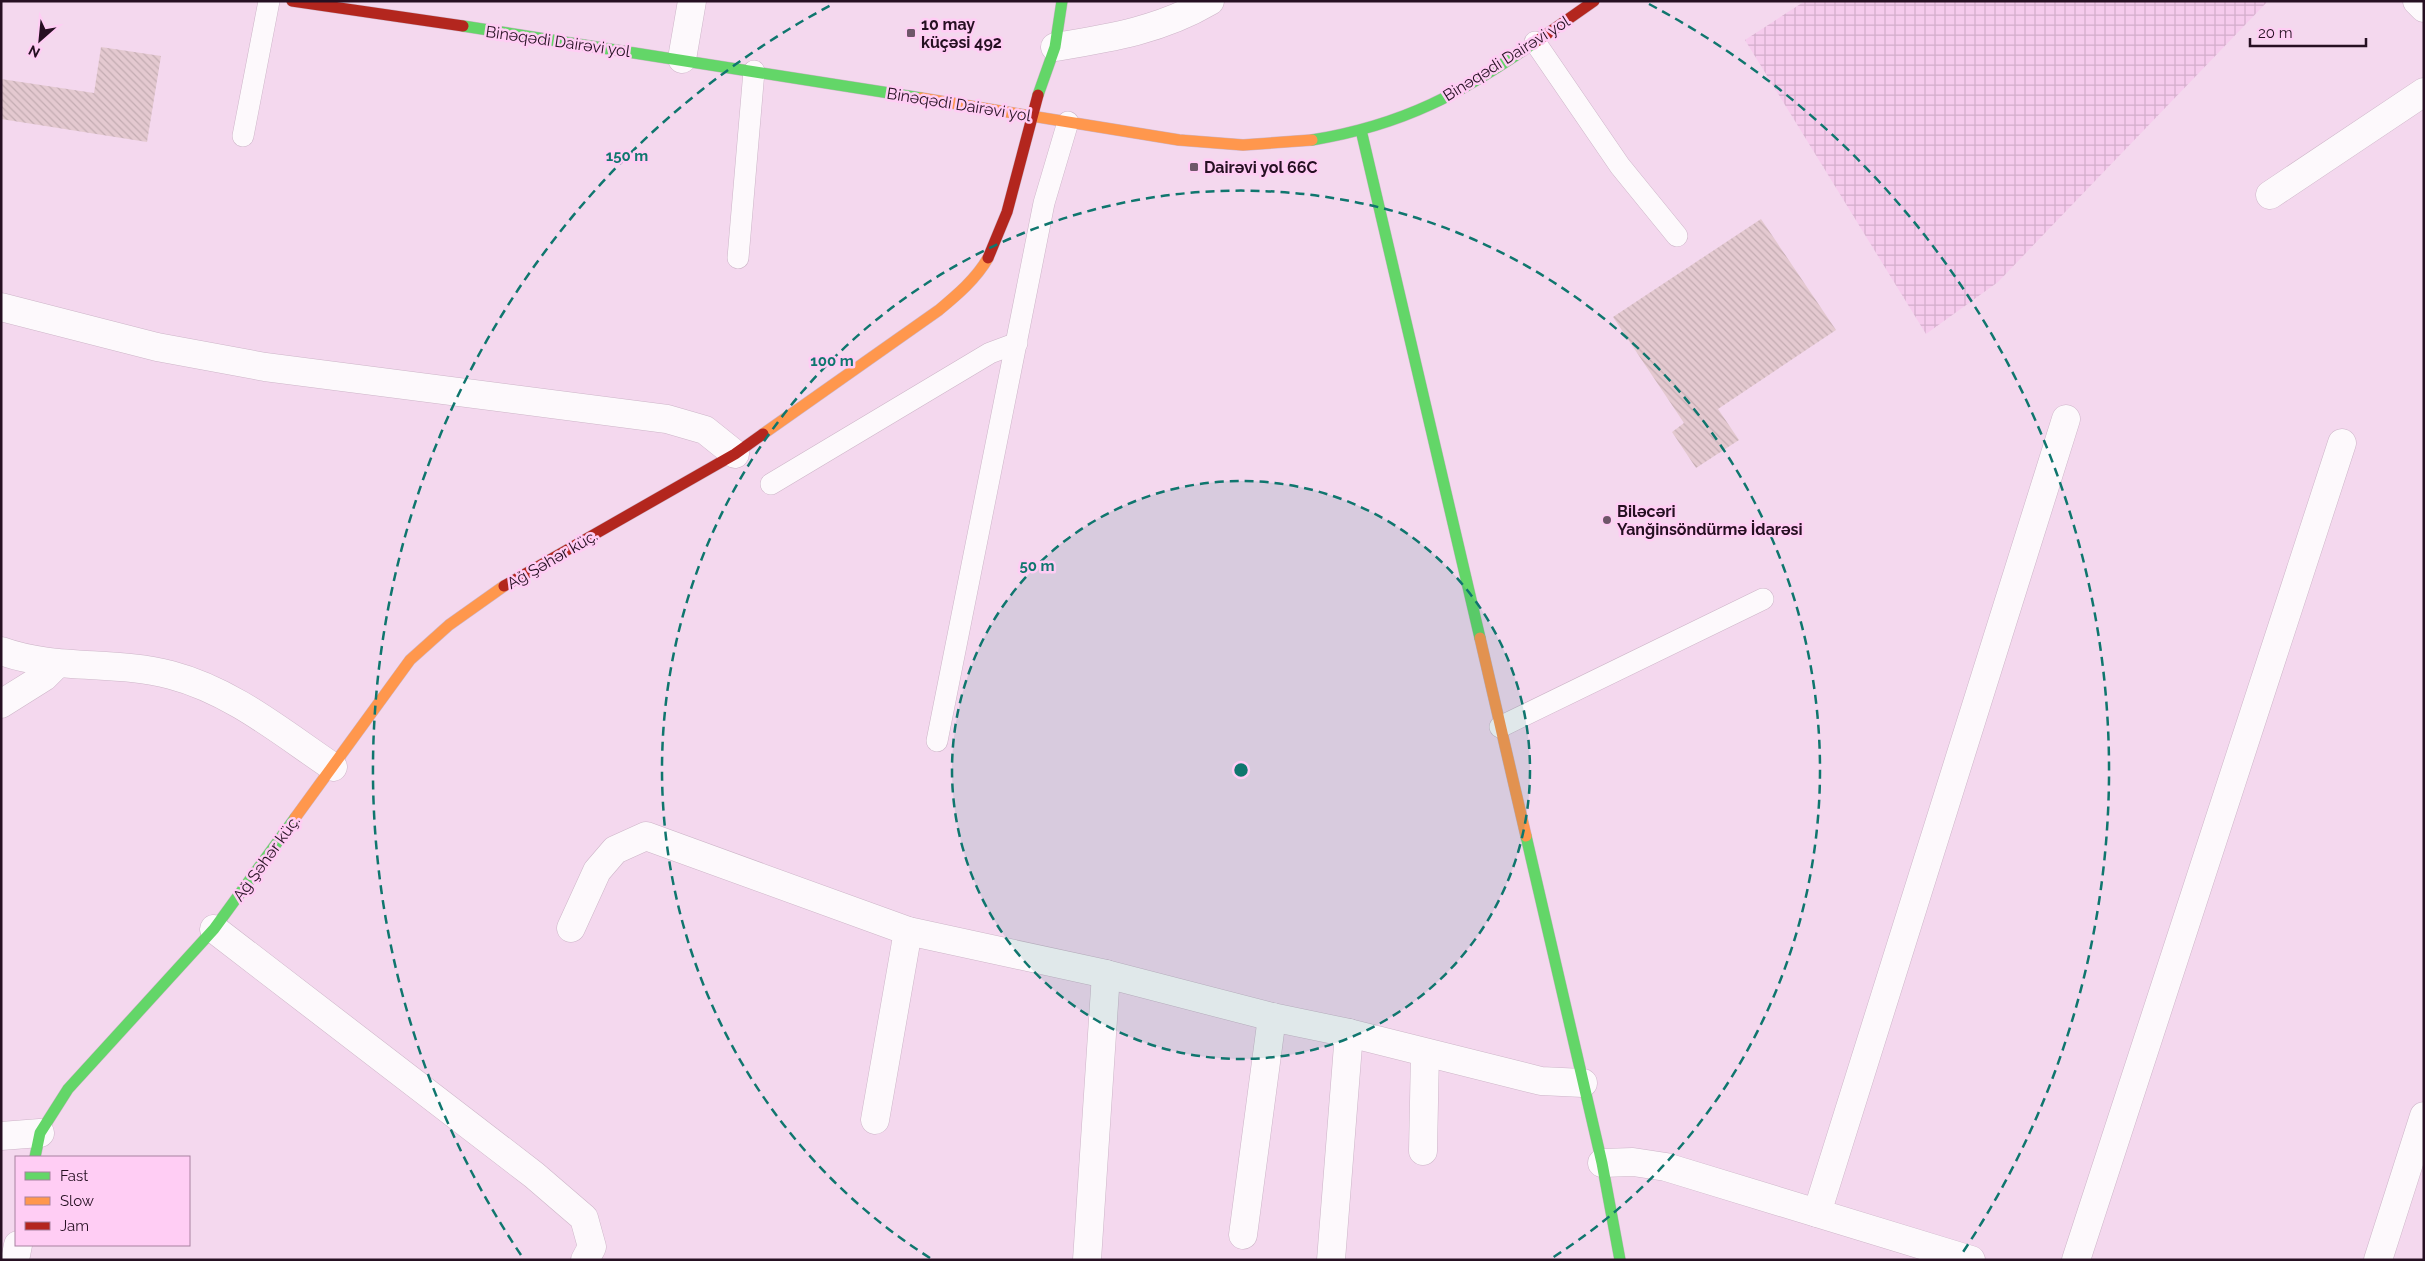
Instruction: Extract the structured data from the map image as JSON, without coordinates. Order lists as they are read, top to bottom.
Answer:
{
  "streets": {
    "street": ["Binəqədi Dairəvi yol", "Ağ Şəhər küç."]
  },
  "crossings": [
    ["Binəqədi Dairəvi yol", "Ağ Şəhər küç."]
  ],
  "places": {
    "transit": ["10 may küçəsi 492", "Dairəvi yol 66C"],
    "other": ["Biləcəri Yanğinsöndürmə İdarəsi"]
  },
  "legend": ["Fast", "Slow", "Jam"],
  "scale_bar": "20 m",
  "north": "bottom left",
  "rings": ["150 m", "100 m", "50 m"]
}
